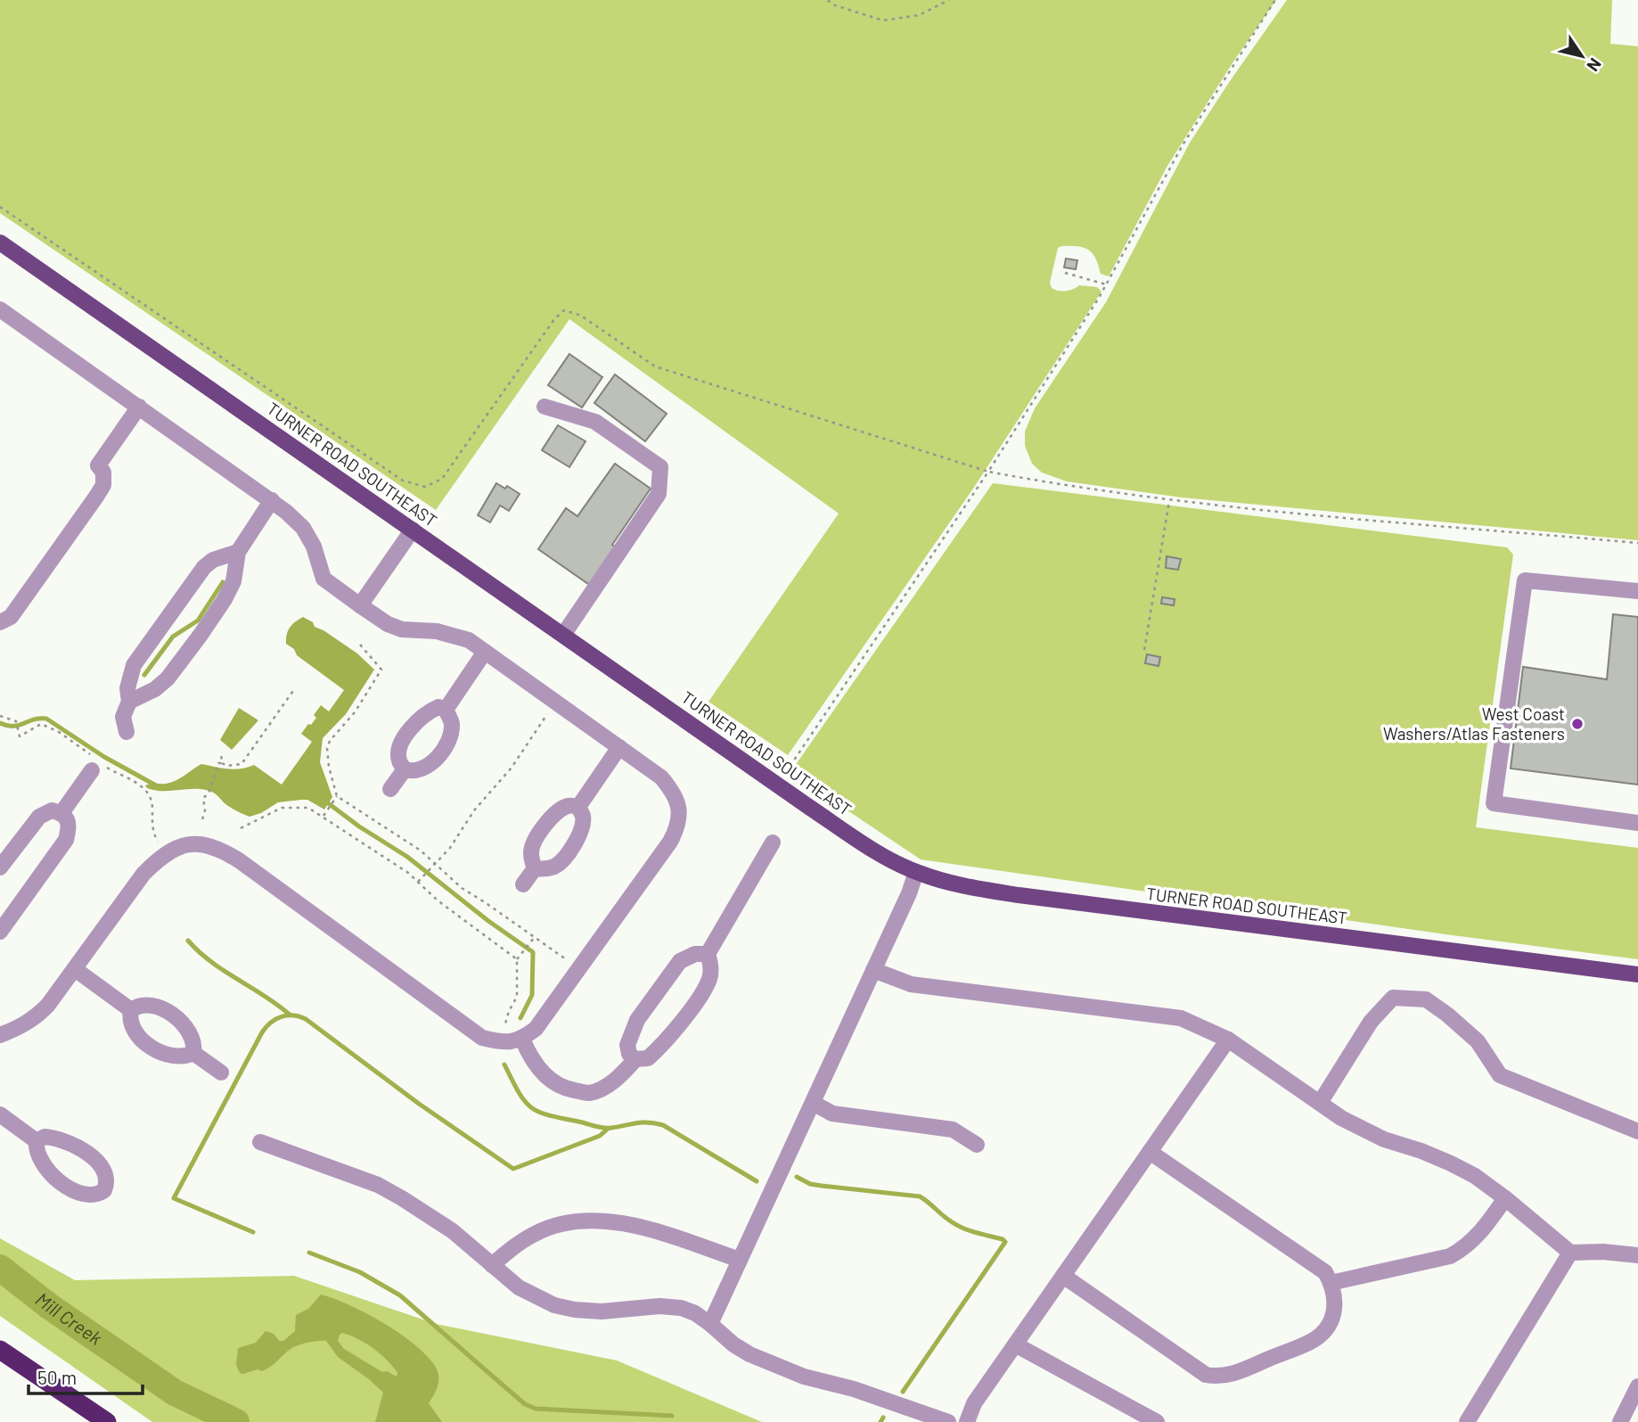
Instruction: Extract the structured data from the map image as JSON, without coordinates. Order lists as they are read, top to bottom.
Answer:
{
  "streets": {
    "main road": ["TURNER ROAD SOUTHEAST"]
  },
  "water": ["Mill Creek"],
  "places": ["West Coast Washers/Atlas Fasteners"],
  "scale_bar": "50 m",
  "north": "bottom right"
}
